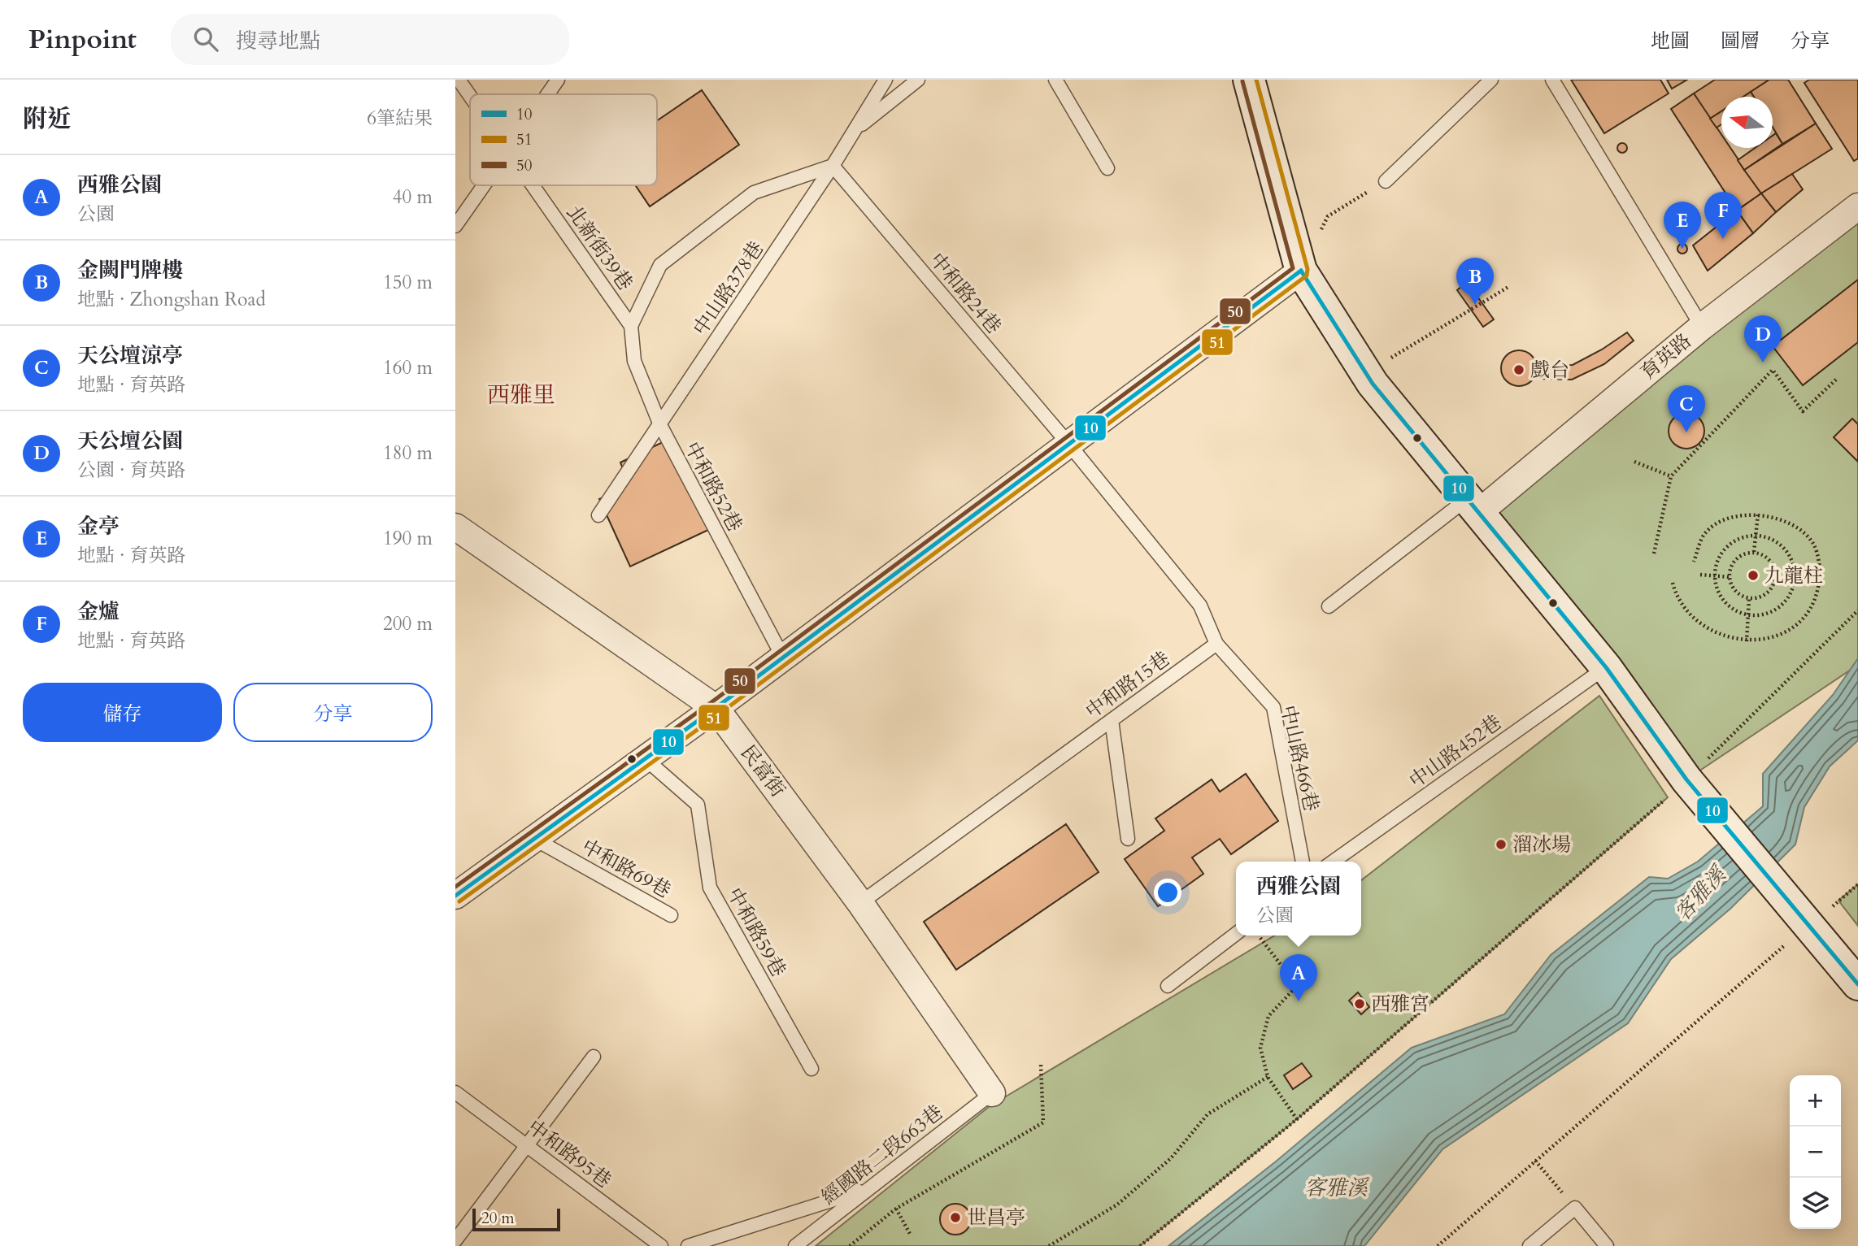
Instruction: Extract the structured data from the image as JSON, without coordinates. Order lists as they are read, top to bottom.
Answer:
{
  "streets": {
    "street": ["育英路", "民富街"],
    "lane": [
      "北新街39巷",
      "中山路378巷",
      "中和路24巷",
      "中和路52巷",
      "中和路15巷",
      "中山路452巷",
      "中山路466巷",
      "中和路69巷",
      "中和路59巷",
      "中和路95巷",
      "經國路二段663巷"
    ]
  },
  "crossings": [
    ["北新街39巷", "中和路52巷"],
    ["中山路378巷", "中和路24巷"],
    ["中山路378巷", "中和路52巷"],
    ["中和路15巷", "中山路466巷"],
    ["中和路15巷", "民富街"],
    ["民富街", "經國路二段663巷"]
  ],
  "districts": ["西雅里"],
  "water": ["客雅溪"],
  "places": [
    "戲台",
    "九龍柱",
    "溜冰場",
    "西雅宮",
    "世昌亭"
  ],
  "lines": ["transit line 51", "transit line 50", "transit line 10"],
  "legend": ["10", "51", "50"],
  "scale_bar": "20 m",
  "north": "left",
  "page": {
    "header": "Pinpoint",
    "search": "搜尋地點",
    "nav": ["地圖", "圖層", "分享"],
    "heading": ["附近", "6筆結果"],
    "list": [
      {
        "mark": "A",
        "name": "西雅公園",
        "note": "公園",
        "value": "40 m"
      },
      {
        "mark": "B",
        "name": "金闕門牌樓",
        "note": "地點 · Zhongshan Road",
        "value": "150 m"
      },
      {
        "mark": "C",
        "name": "天公壇涼亭",
        "note": "地點 · 育英路",
        "value": "160 m"
      },
      {
        "mark": "D",
        "name": "天公壇公園",
        "note": "公園 · 育英路",
        "value": "180 m"
      },
      {
        "mark": "E",
        "name": "金亭",
        "note": "地點 · 育英路",
        "value": "190 m"
      },
      {
        "mark": "F",
        "name": "金爐",
        "note": "地點 · 育英路",
        "value": "200 m"
      }
    ],
    "pins": [
      "F",
      "E",
      "B",
      "D",
      "C",
      "A"
    ],
    "buttons": ["儲存", "分享"],
    "popup": ["西雅公園", "公園"],
    "map_buttons": ["+", "−"],
    "scale": "20 m"
  }
}
